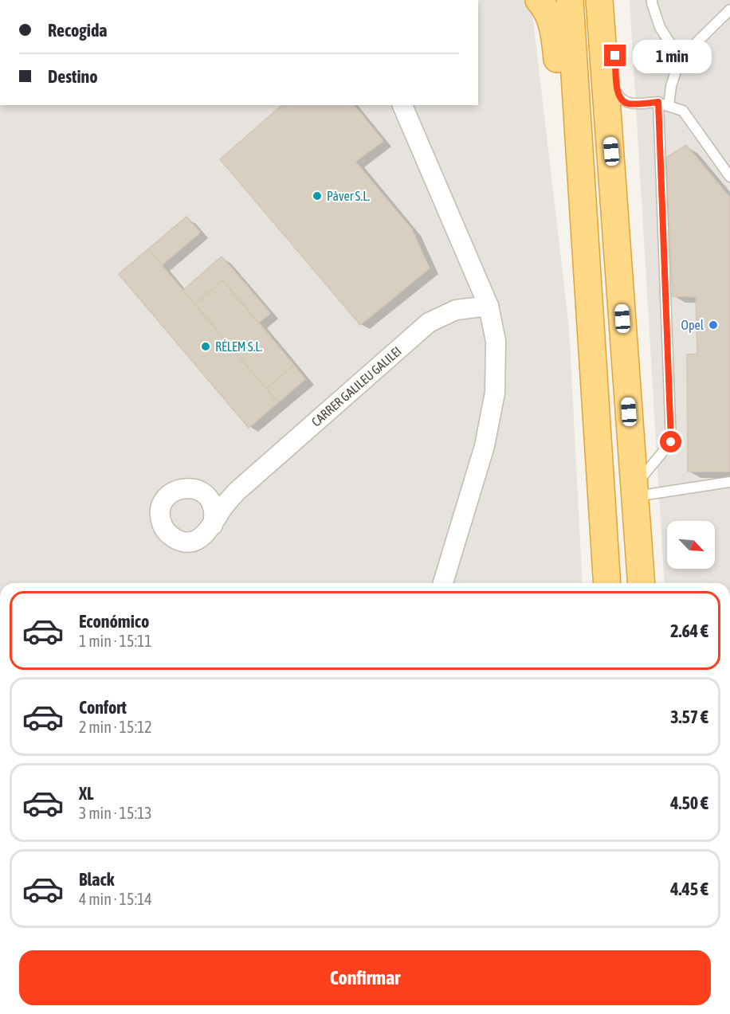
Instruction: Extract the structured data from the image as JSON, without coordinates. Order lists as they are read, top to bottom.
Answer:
{
  "streets": {
    "street": ["CARRER GALILEU GALILEI"]
  },
  "places": ["Pàver S.L.", "Opel", "RÉLEM S.L."],
  "north": "bottom right",
  "page": {
    "banner": ["Recogida", "Destino"],
    "bubble": "1 min",
    "list": [
      {
        "name": "Económico",
        "note": "1 min · 15:11",
        "value": "2.64 €"
      },
      {
        "name": "Confort",
        "note": "2 min · 15:12",
        "value": "3.57 €"
      },
      {
        "name": "XL",
        "note": "3 min · 15:13",
        "value": "4.50 €"
      },
      {
        "name": "Black",
        "note": "4 min · 15:14",
        "value": "4.45 €"
      }
    ],
    "buttons": "Confirmar"
  }
}
